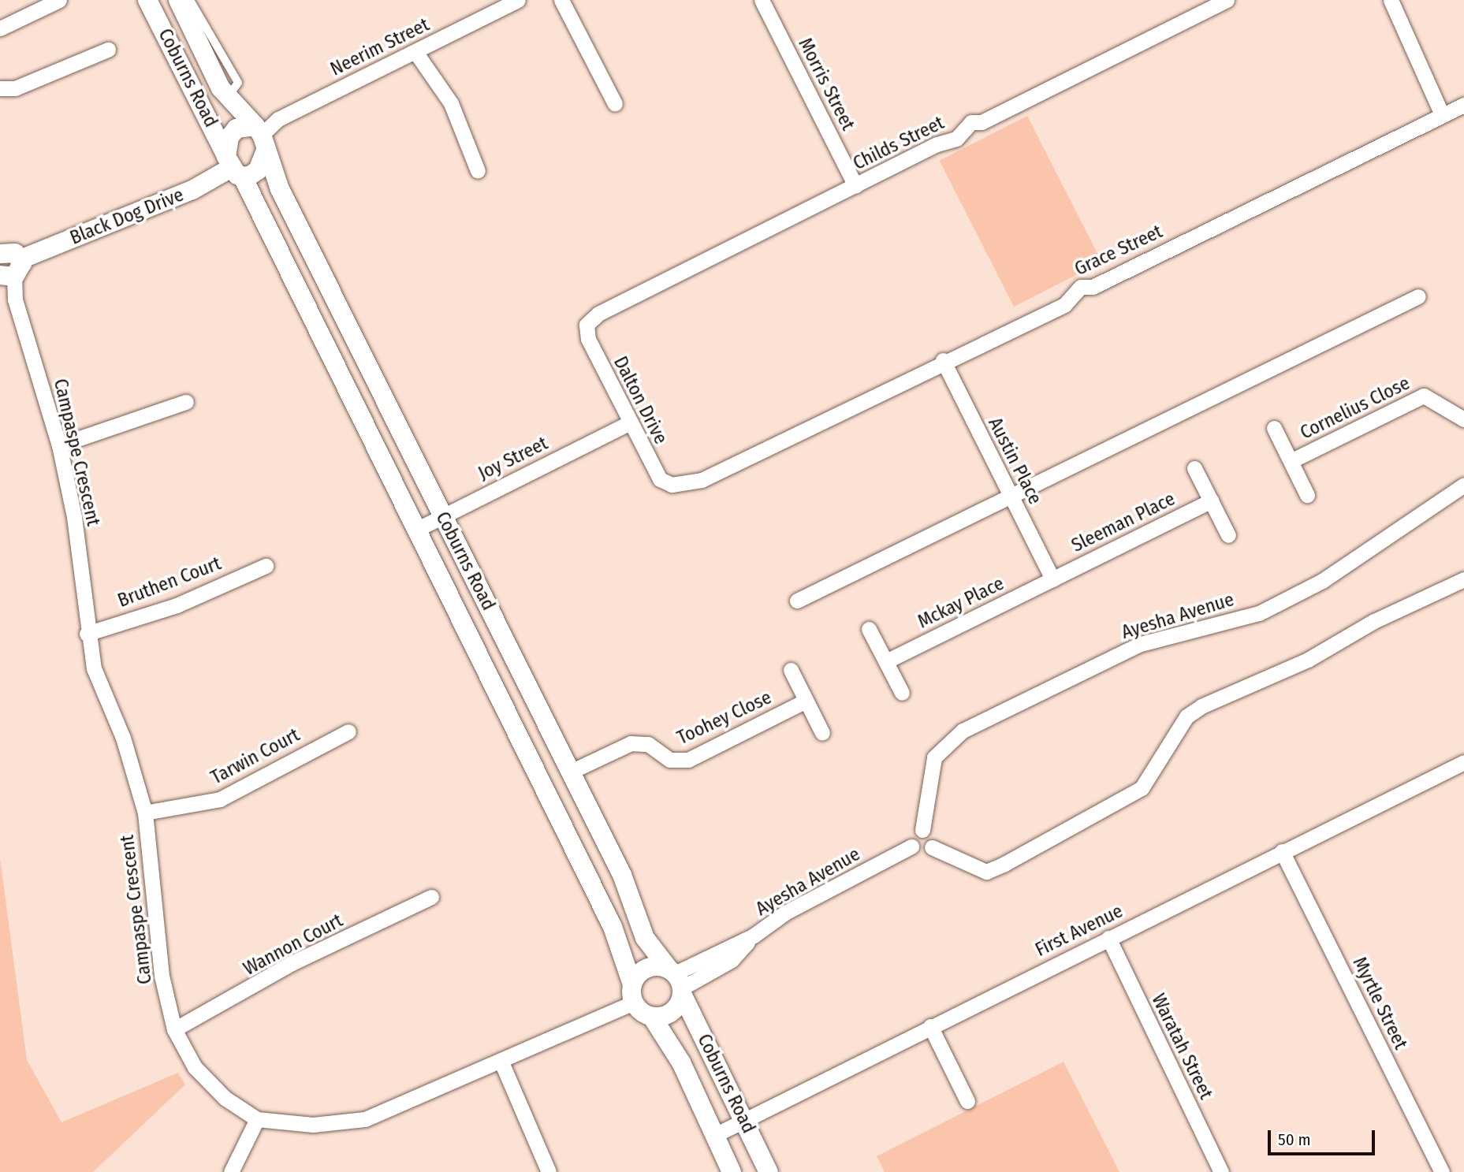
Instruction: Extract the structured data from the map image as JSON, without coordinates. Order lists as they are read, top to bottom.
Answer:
{
  "streets": {
    "street": [
      "Neerim Street",
      "Coburns Road",
      "Morris Street",
      "Childs Street",
      "Black Dog Drive",
      "Grace Street",
      "Dalton Drive",
      "Cornelius Close",
      "Campaspe Crescent",
      "Joy Street",
      "Austin Place",
      "Sleeman Place",
      "Bruthen Court",
      "Mckay Place",
      "Ayesha Avenue",
      "Toohey Close",
      "Tarwin Court",
      "First Avenue",
      "Wannon Court",
      "Myrtle Street",
      "Waratah Street"
    ]
  },
  "crossings": [
    ["Neerim Street", "Coburns Road"],
    ["Neerim Street", "Black Dog Drive"],
    ["Coburns Road", "Black Dog Drive"],
    ["Coburns Road", "Campaspe Crescent"],
    ["Coburns Road", "Joy Street"],
    ["Coburns Road", "Ayesha Avenue"],
    ["Coburns Road", "Toohey Close"],
    ["Coburns Road", "First Avenue"],
    ["Morris Street", "Childs Street"],
    ["Childs Street", "Dalton Drive"],
    ["Black Dog Drive", "Campaspe Crescent"],
    ["Grace Street", "Dalton Drive"],
    ["Grace Street", "Austin Place"],
    ["Dalton Drive", "Joy Street"],
    ["Campaspe Crescent", "Bruthen Court"],
    ["Campaspe Crescent", "Tarwin Court"],
    ["Campaspe Crescent", "Wannon Court"],
    ["Austin Place", "Sleeman Place"],
    ["Austin Place", "Mckay Place"],
    ["Sleeman Place", "Mckay Place"],
    ["First Avenue", "Myrtle Street"],
    ["First Avenue", "Waratah Street"]
  ],
  "scale_bar": "50 m"
}
